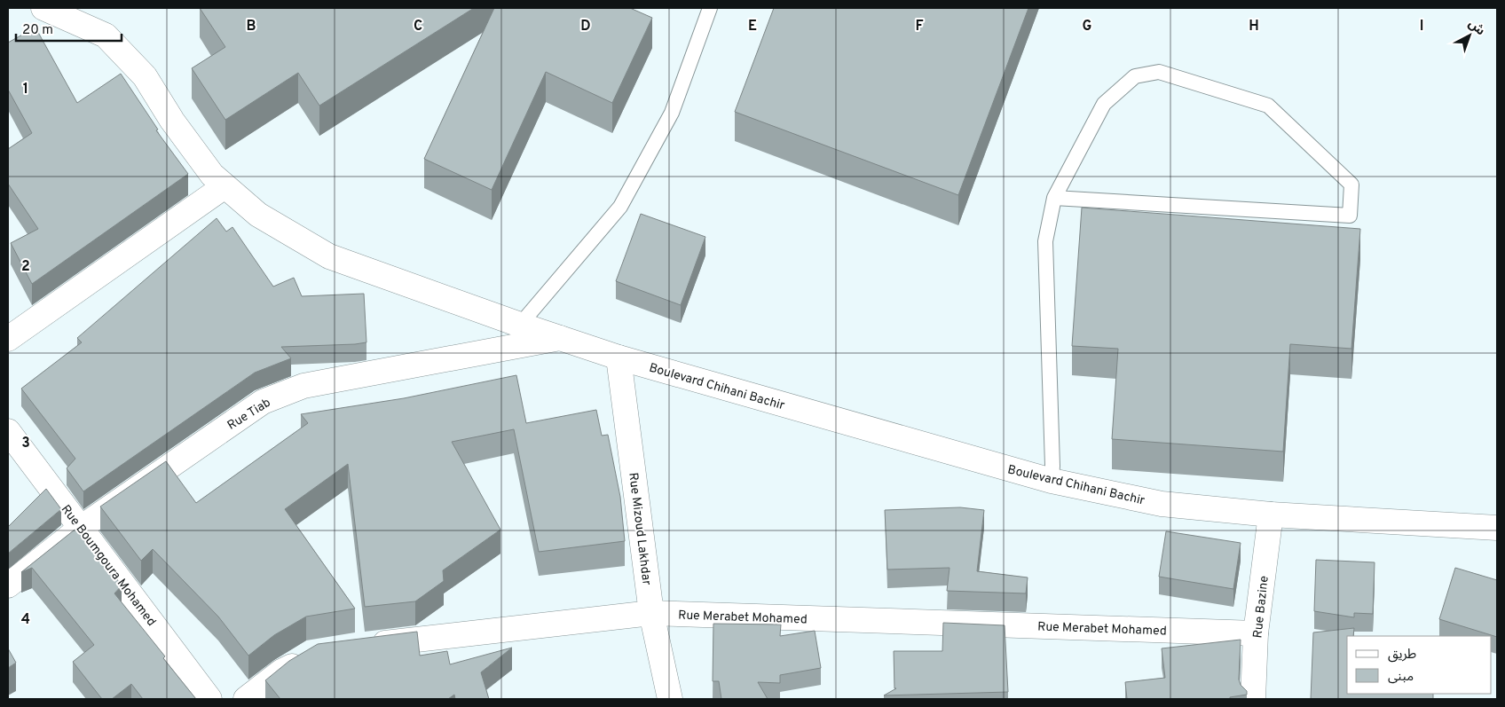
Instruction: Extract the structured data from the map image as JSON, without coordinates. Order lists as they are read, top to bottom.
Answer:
{
  "streets": {
    "street": [
      "Boulevard Chihani Bachir",
      "Rue Tiab",
      "Rue Mizoud Lakhdar",
      "Rue Boumgoura Mohamed",
      "Rue Bazine",
      "Rue Merabet Mohamed"
    ]
  },
  "crossings": [
    ["Boulevard Chihani Bachir", "Rue Tiab"],
    ["Boulevard Chihani Bachir", "Rue Mizoud Lakhdar"],
    ["Boulevard Chihani Bachir", "Rue Bazine"],
    ["Rue Tiab", "Rue Boumgoura Mohamed"],
    ["Rue Mizoud Lakhdar", "Rue Merabet Mohamed"],
    ["Rue Bazine", "Rue Merabet Mohamed"]
  ],
  "legend": ["طريق", "مبنى"],
  "scale_bar": "20 m",
  "north": "top right",
  "grid": {
    "columns": [
      "B",
      "C",
      "D",
      "E",
      "F",
      "G",
      "H",
      "I"
    ],
    "rows": [
      "1",
      "2",
      "3",
      "4"
    ]
  }
}
